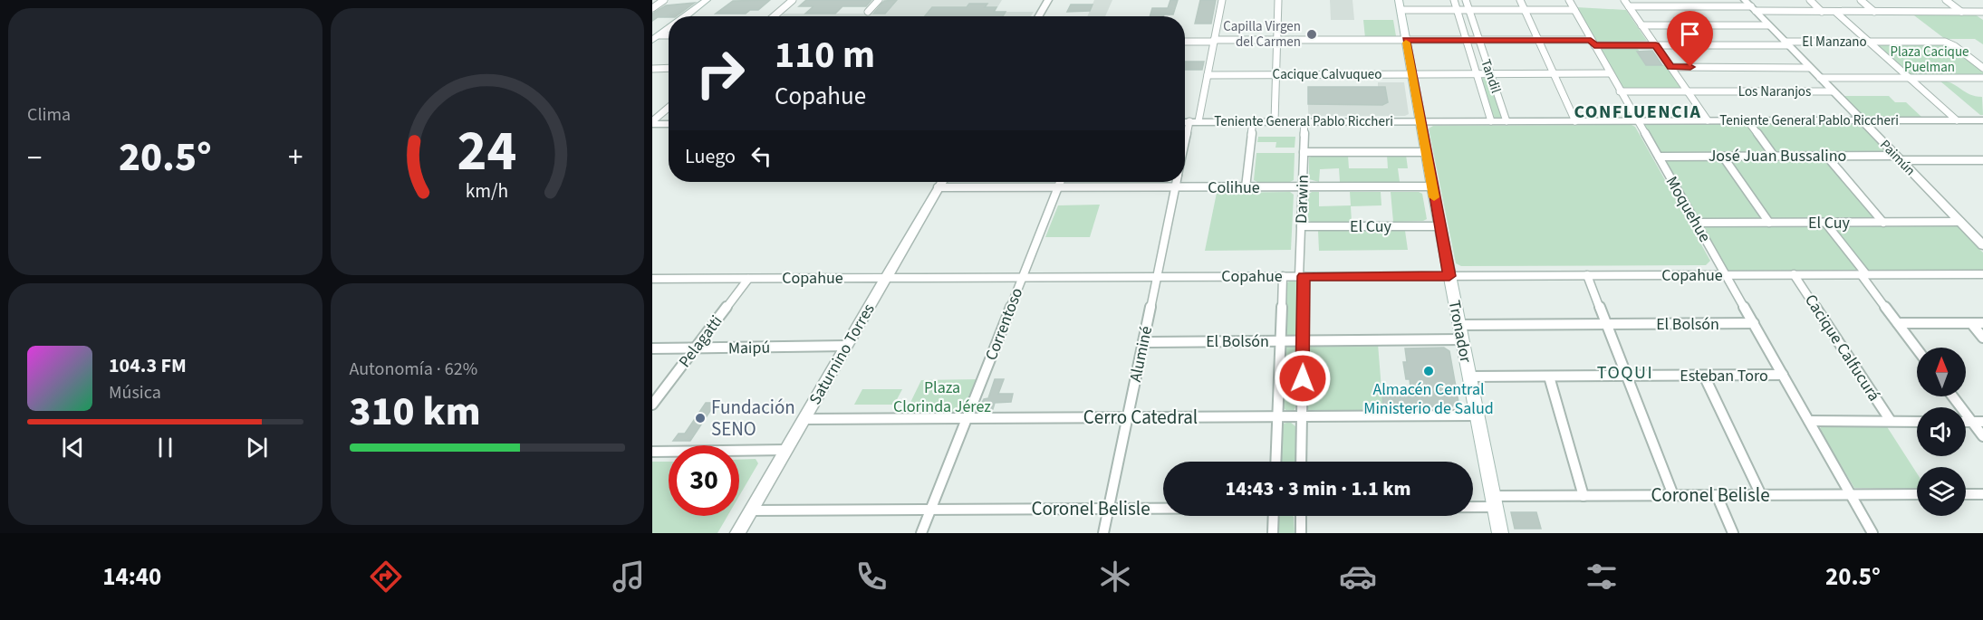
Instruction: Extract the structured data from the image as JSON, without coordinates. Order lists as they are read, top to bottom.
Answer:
{
  "streets": {
    "main road": ["Tronador"],
    "street": [
      "El Manzano",
      "Cacique Calvuqueo",
      "Tandil",
      "Los Naranjos",
      "Teniente General Pablo Riccheri",
      "José Juan Bussalino",
      "Paimún",
      "Colihue",
      "Darwin",
      "Moquehue",
      "El Cuy",
      "Copahue",
      "Correntoso",
      "El Bolsón",
      "Pelagatti",
      "Maipú",
      "Cacique Calfucurá",
      "Saturnino Torres",
      "Aluminé",
      "Esteban Toro",
      "Cerro Catedral",
      "Coronel Belisle"
    ]
  },
  "crossings": [
    ["El Manzano", "Tandil"],
    ["El Manzano", "Paimún"],
    ["El Manzano", "Moquehue"],
    ["El Manzano", "Tronador"],
    ["El Manzano", "Aluminé"],
    ["Cacique Calvuqueo", "Tandil"],
    ["Cacique Calvuqueo", "Moquehue"],
    ["Cacique Calvuqueo", "Tronador"],
    ["Cacique Calvuqueo", "Aluminé"],
    ["Tandil", "Teniente General Pablo Riccheri"],
    ["Los Naranjos", "Paimún"],
    ["Los Naranjos", "Moquehue"],
    ["Teniente General Pablo Riccheri", "Paimún"],
    ["Teniente General Pablo Riccheri", "Darwin"],
    ["Teniente General Pablo Riccheri", "Moquehue"],
    ["Teniente General Pablo Riccheri", "Tronador"],
    ["Teniente General Pablo Riccheri", "Aluminé"],
    ["José Juan Bussalino", "Paimún"],
    ["José Juan Bussalino", "Moquehue"],
    ["Paimún", "El Cuy"],
    ["Colihue", "Darwin"],
    ["Colihue", "Correntoso"],
    ["Colihue", "Tronador"],
    ["Colihue", "Saturnino Torres"],
    ["Colihue", "Aluminé"],
    ["Darwin", "El Cuy"],
    ["Darwin", "Copahue"],
    ["Darwin", "El Bolsón"],
    ["Darwin", "Cerro Catedral"],
    ["Moquehue", "El Cuy"],
    ["Moquehue", "Copahue"],
    ["Moquehue", "El Bolsón"],
    ["Moquehue", "Esteban Toro"],
    ["Moquehue", "Coronel Belisle"],
    ["El Cuy", "Tronador"],
    ["Copahue", "Correntoso"],
    ["Copahue", "Tronador"],
    ["Copahue", "Pelagatti"],
    ["Copahue", "Cacique Calfucurá"],
    ["Copahue", "Saturnino Torres"],
    ["Copahue", "Aluminé"],
    ["Correntoso", "Cerro Catedral"],
    ["Correntoso", "Coronel Belisle"],
    ["El Bolsón", "Tronador"],
    ["El Bolsón", "Aluminé"],
    ["Tronador", "Esteban Toro"],
    ["Tronador", "Cerro Catedral"],
    ["Tronador", "Coronel Belisle"],
    ["Pelagatti", "Maipú"],
    ["Maipú", "Saturnino Torres"],
    ["Saturnino Torres", "Cerro Catedral"],
    ["Saturnino Torres", "Coronel Belisle"],
    ["Aluminé", "Cerro Catedral"],
    ["Aluminé", "Coronel Belisle"]
  ],
  "districts": ["CONFLUENCIA", "TOQUI"],
  "parks": ["Plaza Cacique Puelman", "Plaza Clorinda Jérez"],
  "places": ["Capilla Virgen del Carmen", "Almacén Central Ministerio de Salud", "Fundación SENO"],
  "north": "top",
  "page": {
    "tile": [
      "Clima",
      ["Autonomía · 62%", "310 km"]
    ],
    "turn": ["110 m", "Copahue"],
    "then": "Luego",
    "heat": ["−", "20.5°", "+"],
    "song": ["104.3 FM", "Música"],
    "limit": "30",
    "trip": "14:43 · 3 min · 1.1 km",
    "tabs": ["14:40", "20.5°"],
    "gauge": ["24", "km/h"]
  }
}
